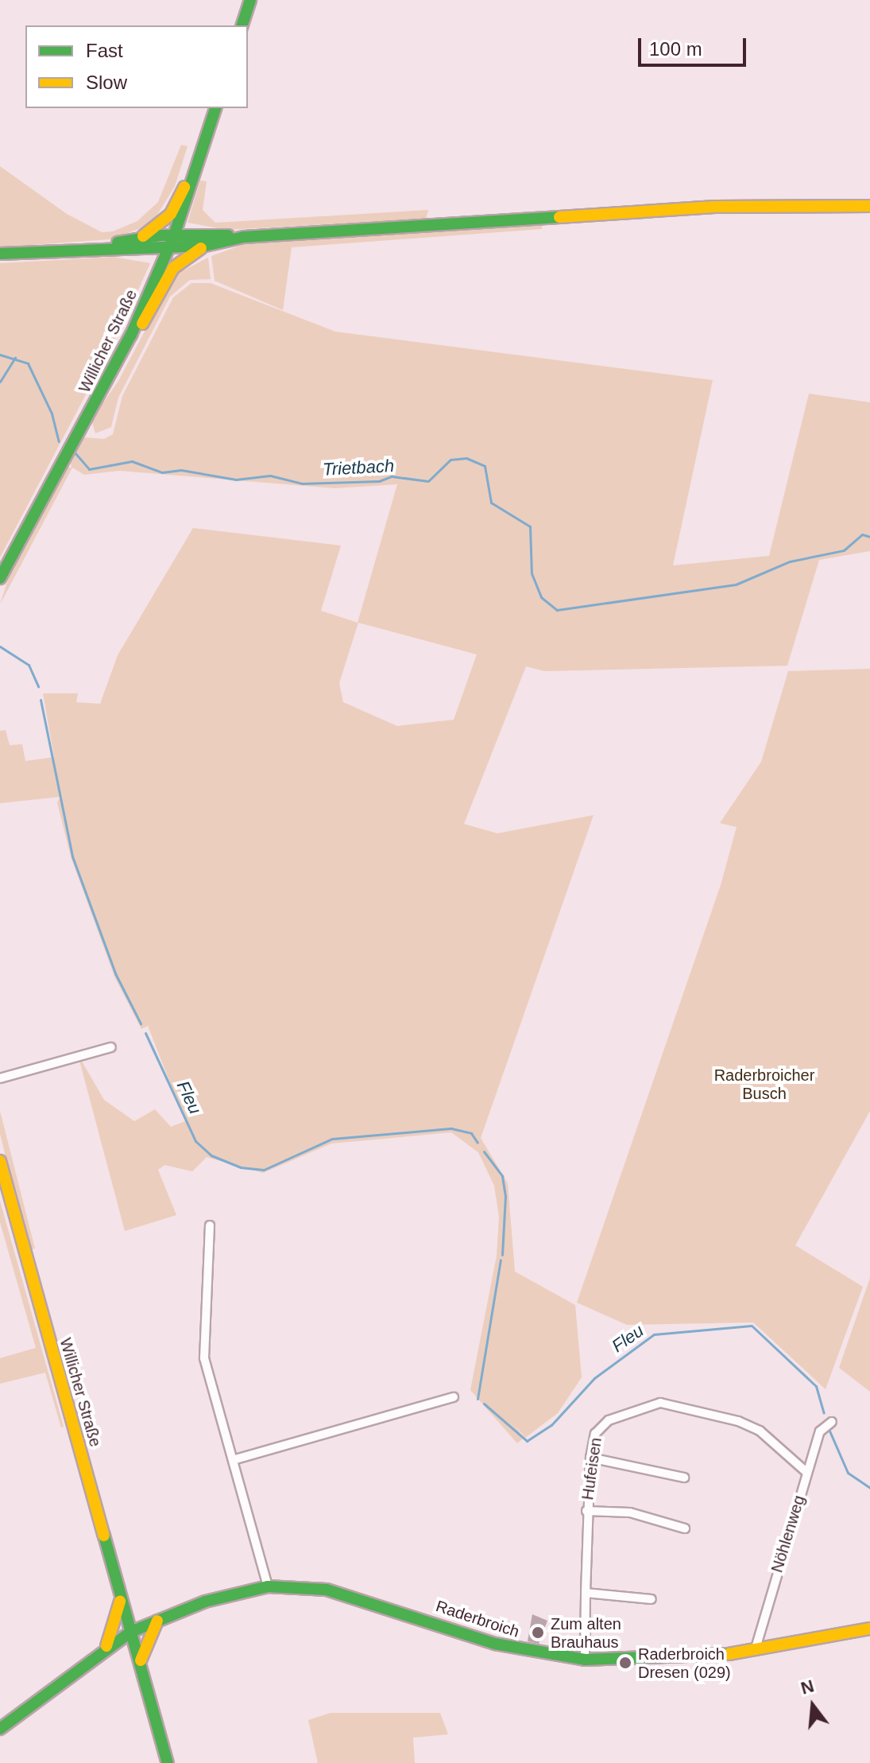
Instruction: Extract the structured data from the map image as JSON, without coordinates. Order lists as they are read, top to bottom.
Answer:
{
  "streets": {
    "main road": ["Willicher Straße", "Raderbroich"],
    "street": ["Hufeisen", "Nöhlenweg"]
  },
  "crossings": [
    ["Willicher Straße", "Raderbroich"],
    ["Hufeisen", "Nöhlenweg"],
    ["Hufeisen", "Raderbroich"],
    ["Nöhlenweg", "Raderbroich"]
  ],
  "water": ["Trietbach", "Fleu"],
  "parks": ["Raderbroicher Busch"],
  "places": ["Zum alten Brauhaus", "Raderbroich Dresen (029)"],
  "legend": ["Fast", "Slow"],
  "scale_bar": "100 m",
  "north": "top"
}
